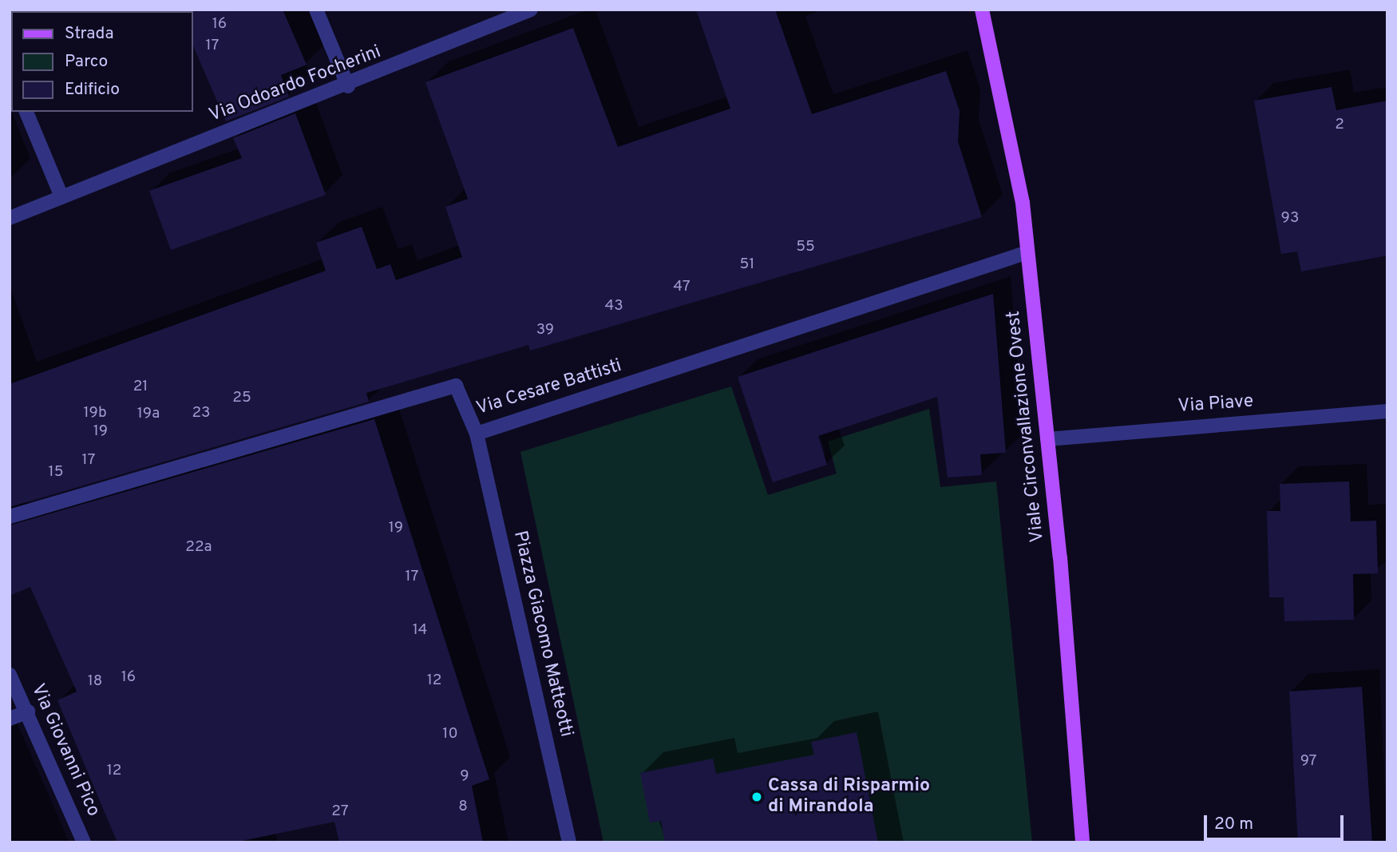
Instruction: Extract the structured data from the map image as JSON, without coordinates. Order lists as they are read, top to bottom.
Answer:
{
  "streets": {
    "main road": ["Viale Circonvallazione Ovest"],
    "street": [
      "Via Odoardo Focherini",
      "Via Cesare Battisti",
      "Via Piave",
      "Piazza Giacomo Matteotti",
      "Via Giovanni Pico"
    ]
  },
  "crossings": [
    ["Via Cesare Battisti", "Viale Circonvallazione Ovest"],
    ["Via Cesare Battisti", "Piazza Giacomo Matteotti"],
    ["Via Piave", "Viale Circonvallazione Ovest"]
  ],
  "places": ["Cassa di Risparmio di Mirandola"],
  "house_numbers": [
    "16",
    "17",
    "2",
    "93",
    "55",
    "51",
    "47",
    "43",
    "39",
    "21",
    "25",
    "19b",
    "23",
    "19a",
    "19",
    "17",
    "15",
    "19",
    "22a",
    "17",
    "14",
    "16",
    "12",
    "18",
    "10",
    "97",
    "12",
    "9",
    "8",
    "27"
  ],
  "legend": ["Strada", "Parco", "Edificio"],
  "scale_bar": "20 m"
}
